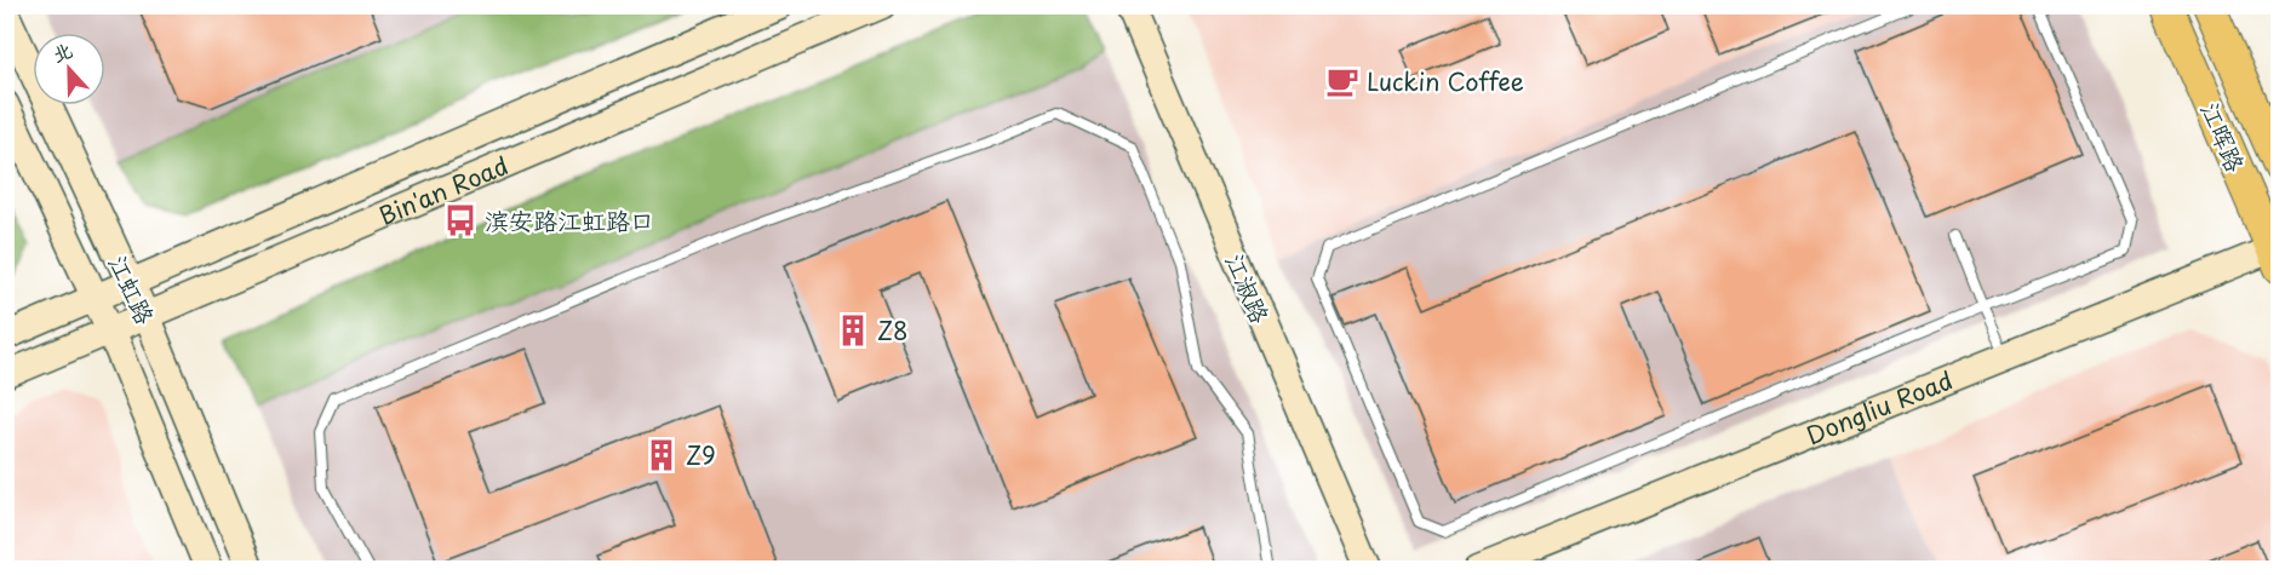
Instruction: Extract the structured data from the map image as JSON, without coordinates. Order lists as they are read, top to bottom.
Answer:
{
  "streets": {
    "main road": [
      "江晖路",
      "Bin'an Road",
      "江淑路",
      "江虹路",
      "Dongliu Road"
    ]
  },
  "crossings": [
    ["江晖路", "Dongliu Road"],
    ["Bin'an Road", "江虹路"]
  ],
  "places": {
    "cafe": ["Luckin Coffee"],
    "bus stop": ["滨安路江虹路口"],
    "building": ["Z8", "Z9"]
  },
  "north": "top"
}
